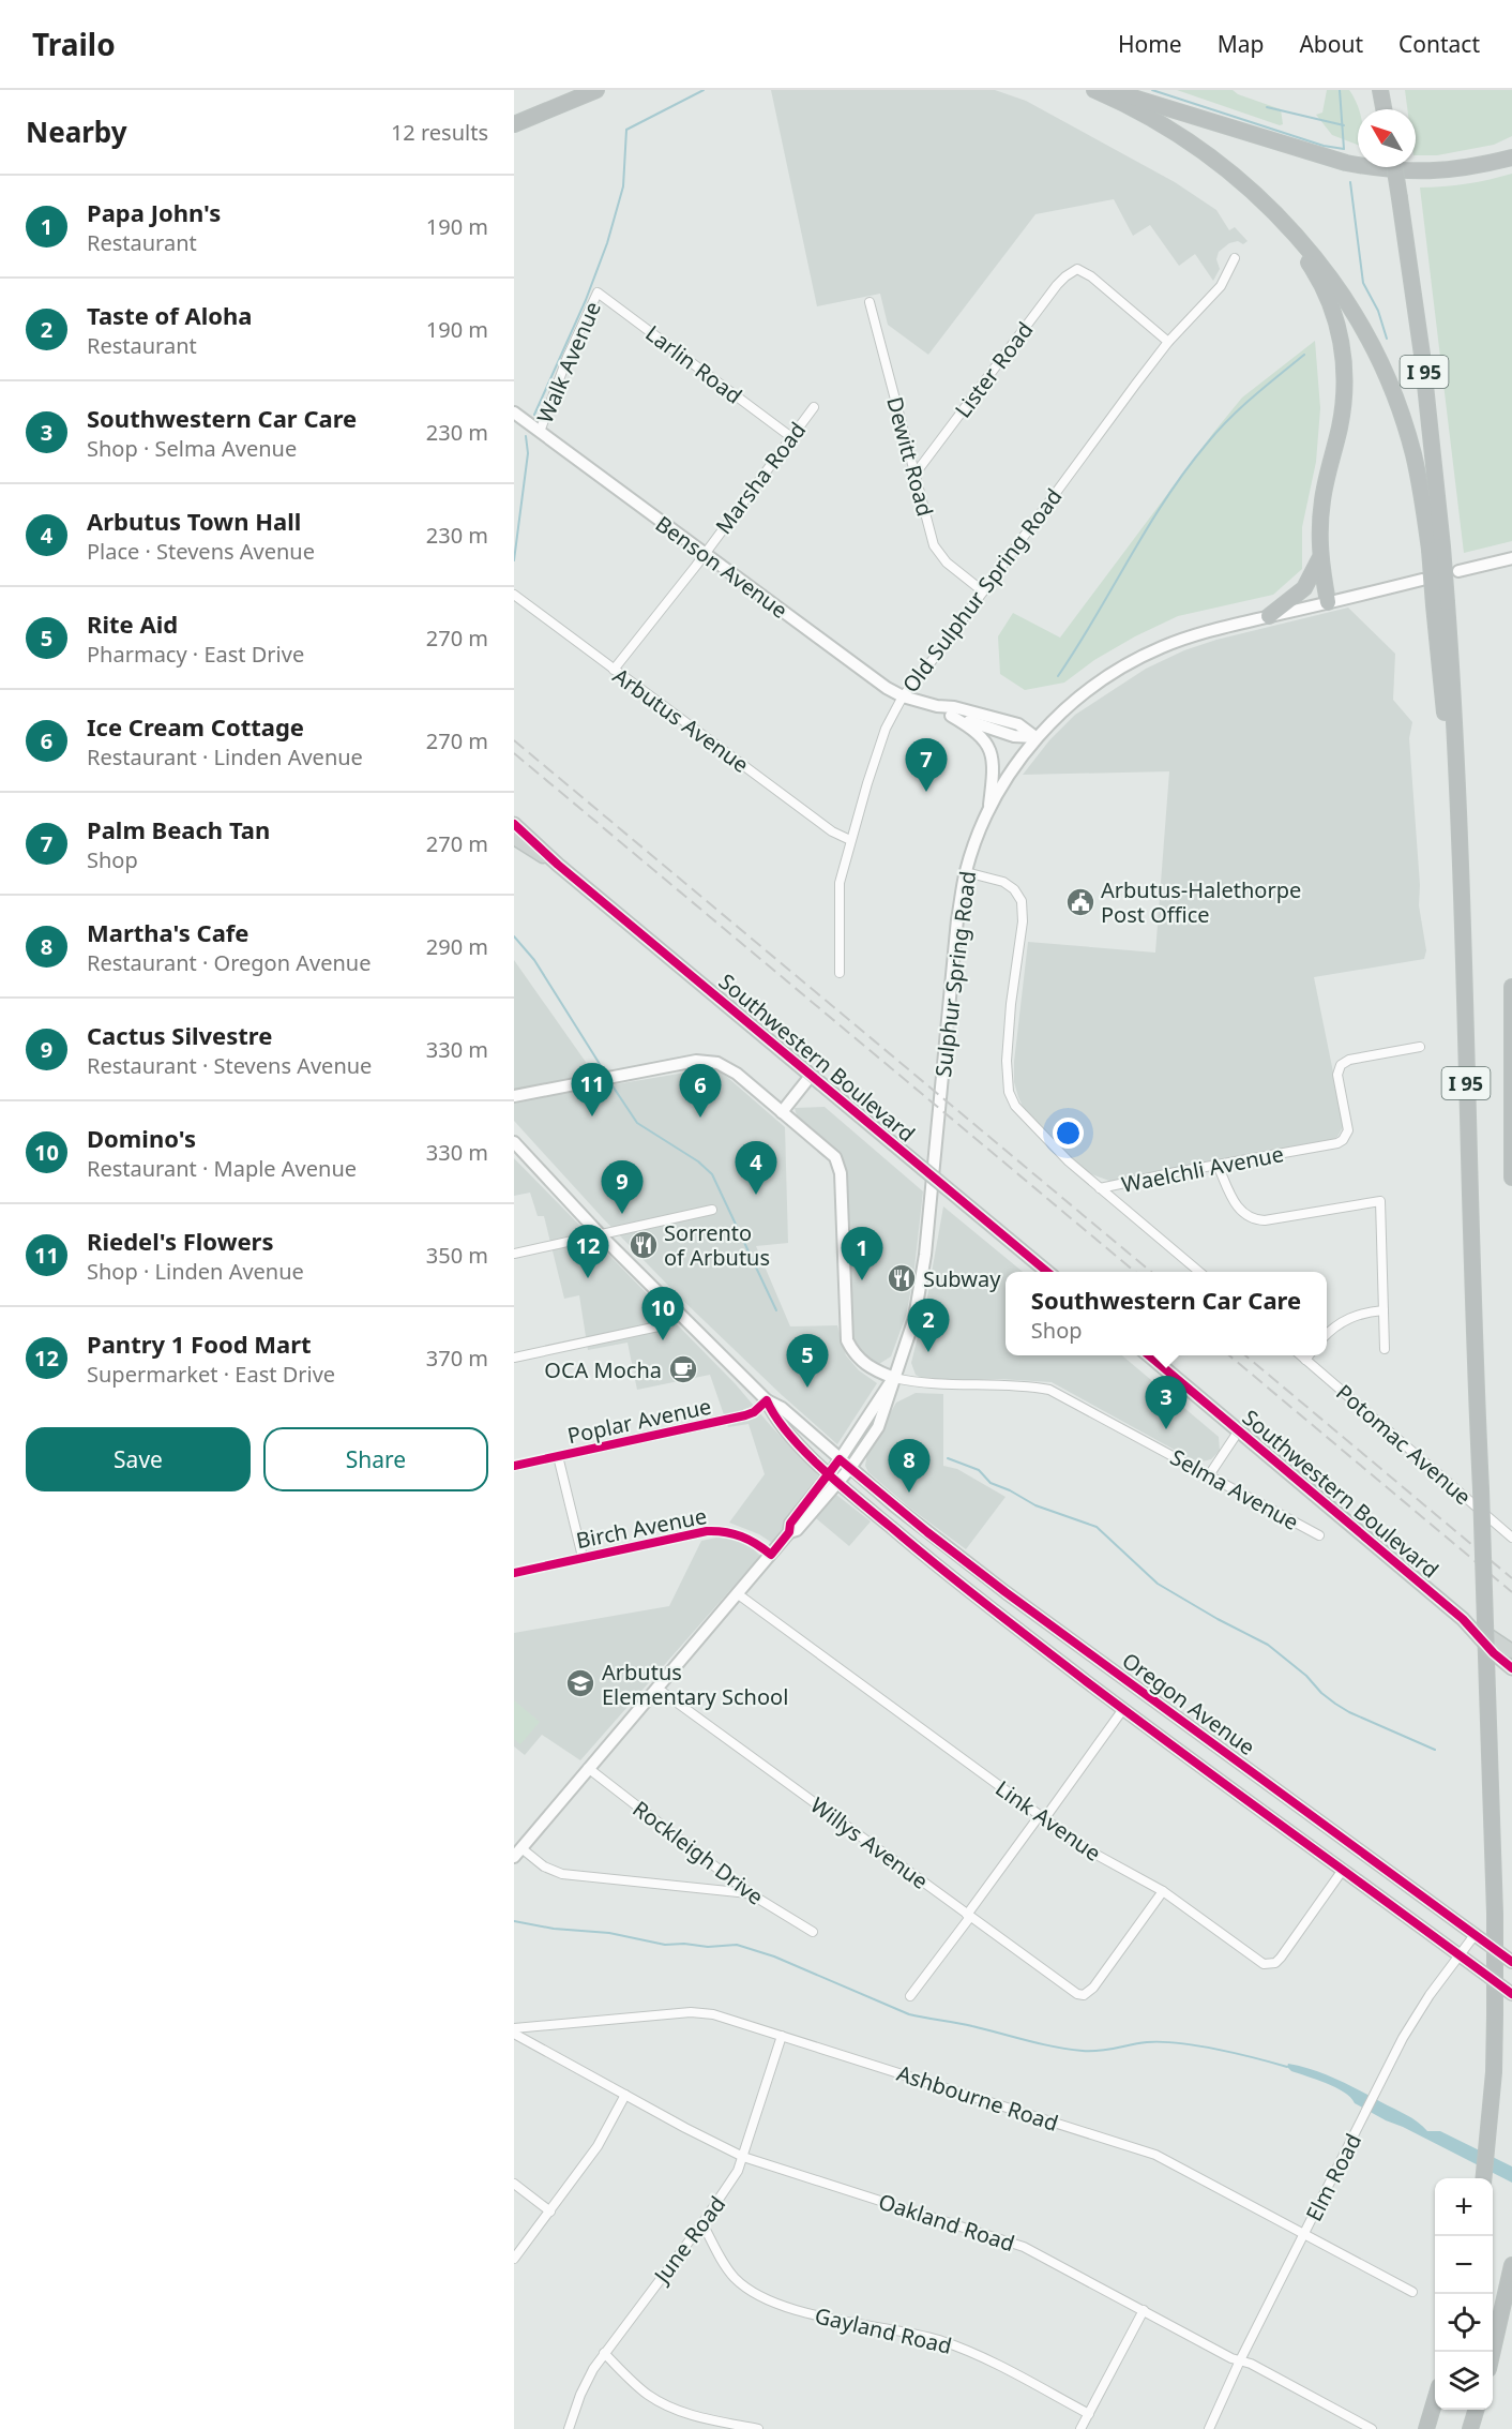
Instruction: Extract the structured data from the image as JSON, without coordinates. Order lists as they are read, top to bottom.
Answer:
{
  "streets": {
    "highway": ["I 95"],
    "main road": ["Southwestern Boulevard"],
    "street": [
      "Walk Avenue",
      "Larlin Road",
      "Lister Road",
      "Dewitt Road",
      "Marsha Road",
      "Benson Avenue",
      "Old Sulphur Spring Road",
      "Arbutus Avenue",
      "Sulphur Spring Road",
      "Waelchli Avenue",
      "Poplar Avenue",
      "Potomac Avenue",
      "Selma Avenue",
      "Birch Avenue",
      "Oregon Avenue",
      "Link Avenue",
      "Willys Avenue",
      "Rockleigh Drive",
      "Ashbourne Road",
      "Elm Road",
      "Oakland Road",
      "June Road",
      "Gayland Road"
    ]
  },
  "crossings": [
    ["Walk Avenue", "Larlin Road"],
    ["Walk Avenue", "Benson Avenue"],
    ["Larlin Road", "Marsha Road"],
    ["Lister Road", "Dewitt Road"],
    ["Lister Road", "Old Sulphur Spring Road"],
    ["Dewitt Road", "Old Sulphur Spring Road"],
    ["Marsha Road", "Benson Avenue"],
    ["Marsha Road", "Arbutus Avenue"],
    ["Benson Avenue", "Old Sulphur Spring Road"],
    ["Benson Avenue", "Sulphur Spring Road"],
    ["Old Sulphur Spring Road", "Arbutus Avenue"],
    ["Sulphur Spring Road", "Waelchli Avenue"],
    ["Sulphur Spring Road", "Selma Avenue"],
    ["Sulphur Spring Road", "Birch Avenue"],
    ["Sulphur Spring Road", "Oregon Avenue"],
    ["Sulphur Spring Road", "Link Avenue"],
    ["Sulphur Spring Road", "Willys Avenue"],
    ["Sulphur Spring Road", "Rockleigh Drive"],
    ["Poplar Avenue", "Oregon Avenue"],
    ["Oregon Avenue", "Elm Road"],
    ["Link Avenue", "Willys Avenue"],
    ["Ashbourne Road", "Elm Road"],
    ["Ashbourne Road", "June Road"],
    ["Elm Road", "Oakland Road"],
    ["Oakland Road", "June Road"],
    ["June Road", "Gayland Road"]
  ],
  "places": {
    "public building": ["Arbutus-Halethorpe Post Office"],
    "restaurant": ["Sorrento of Arbutus", "Subway"],
    "cafe": ["OCA Mocha"],
    "school or university": ["Arbutus Elementary School"]
  },
  "north": "top left",
  "page": {
    "header": "Trailo",
    "nav": [
      "Home",
      "Map",
      "About",
      "Contact"
    ],
    "heading": ["Nearby", "12 results"],
    "list": [
      {
        "mark": "1",
        "name": "Papa John's",
        "note": "Restaurant",
        "value": "190 m"
      },
      {
        "mark": "2",
        "name": "Taste of Aloha",
        "note": "Restaurant",
        "value": "190 m"
      },
      {
        "mark": "3",
        "name": "Southwestern Car Care",
        "note": "Shop · Selma Avenue",
        "value": "230 m"
      },
      {
        "mark": "4",
        "name": "Arbutus Town Hall",
        "note": "Place · Stevens Avenue",
        "value": "230 m"
      },
      {
        "mark": "5",
        "name": "Rite Aid",
        "note": "Pharmacy · East Drive",
        "value": "270 m"
      },
      {
        "mark": "6",
        "name": "Ice Cream Cottage",
        "note": "Restaurant · Linden Avenue",
        "value": "270 m"
      },
      {
        "mark": "7",
        "name": "Palm Beach Tan",
        "note": "Shop",
        "value": "270 m"
      },
      {
        "mark": "8",
        "name": "Martha's Cafe",
        "note": "Restaurant · Oregon Avenue",
        "value": "290 m"
      },
      {
        "mark": "9",
        "name": "Cactus Silvestre",
        "note": "Restaurant · Stevens Avenue",
        "value": "330 m"
      },
      {
        "mark": "10",
        "name": "Domino's",
        "note": "Restaurant · Maple Avenue",
        "value": "330 m"
      },
      {
        "mark": "11",
        "name": "Riedel's Flowers",
        "note": "Shop · Linden Avenue",
        "value": "350 m"
      },
      {
        "mark": "12",
        "name": "Pantry 1 Food Mart",
        "note": "Supermarket · East Drive",
        "value": "370 m"
      }
    ],
    "pins": [
      "7",
      "11",
      "6",
      "4",
      "9",
      "12",
      "1",
      "10",
      "2",
      "5",
      "3",
      "8"
    ],
    "popup": ["Southwestern Car Care", "Shop"],
    "buttons": ["Save", "Share"],
    "map_buttons": ["+", "−"]
  }
}
